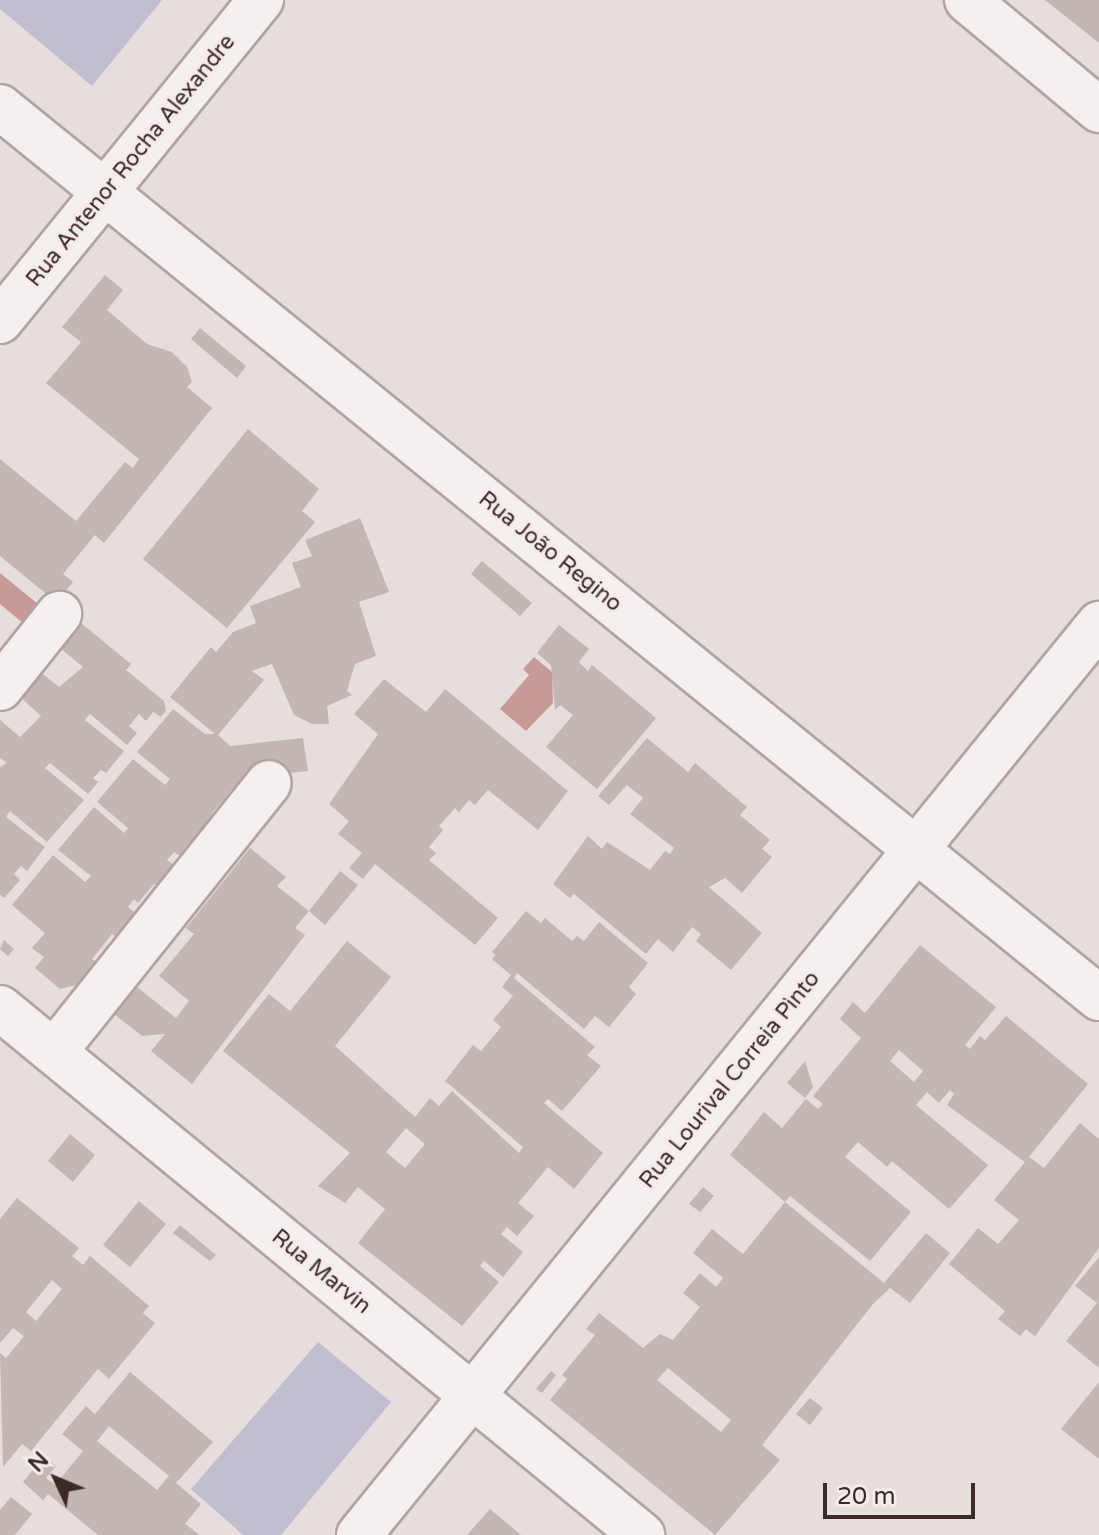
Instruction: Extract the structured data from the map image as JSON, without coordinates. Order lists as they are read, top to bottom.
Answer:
{
  "streets": {
    "street": [
      "Rua Antenor Rocha Alexandre",
      "Rua João Regino",
      "Rua Lourival Correia Pìnto",
      "Rua Marvin"
    ]
  },
  "crossings": [
    ["Rua Antenor Rocha Alexandre", "Rua João Regino"],
    ["Rua João Regino", "Rua Lourival Correia Pìnto"],
    ["Rua Lourival Correia Pìnto", "Rua Marvin"]
  ],
  "scale_bar": "20 m",
  "north": "top left"
}
